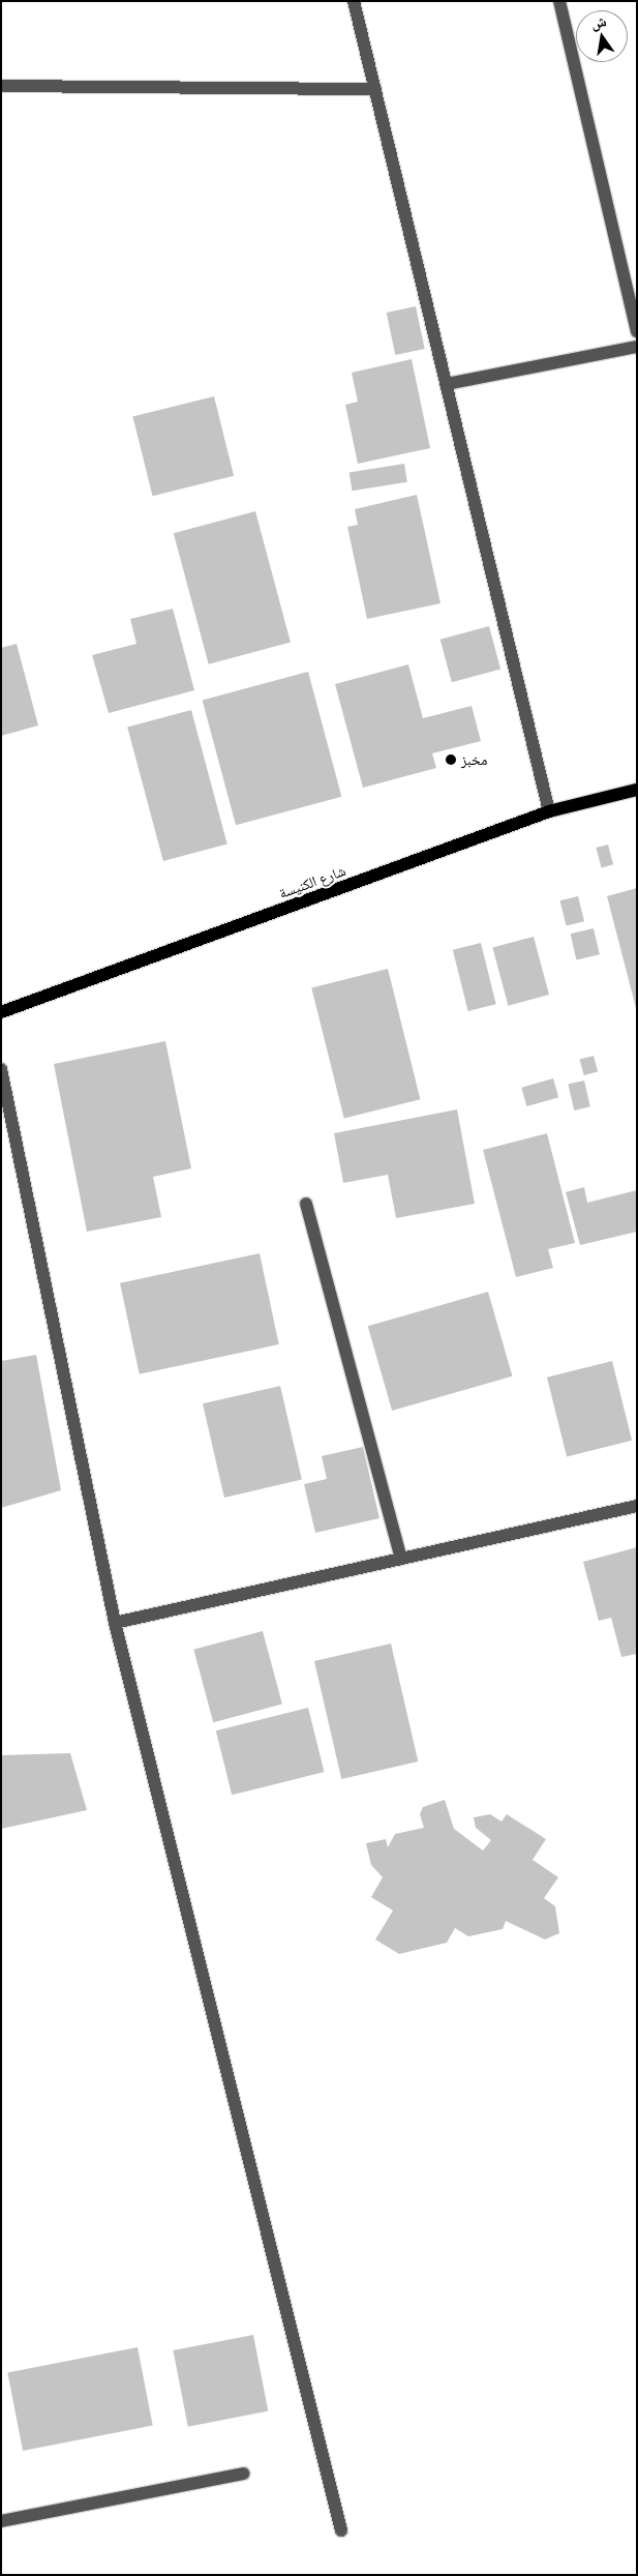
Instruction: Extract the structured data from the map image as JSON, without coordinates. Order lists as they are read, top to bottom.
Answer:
{
  "streets": {
    "main road": ["شارع الكنيسة"]
  },
  "places": ["مخبز"],
  "north": "top"
}
